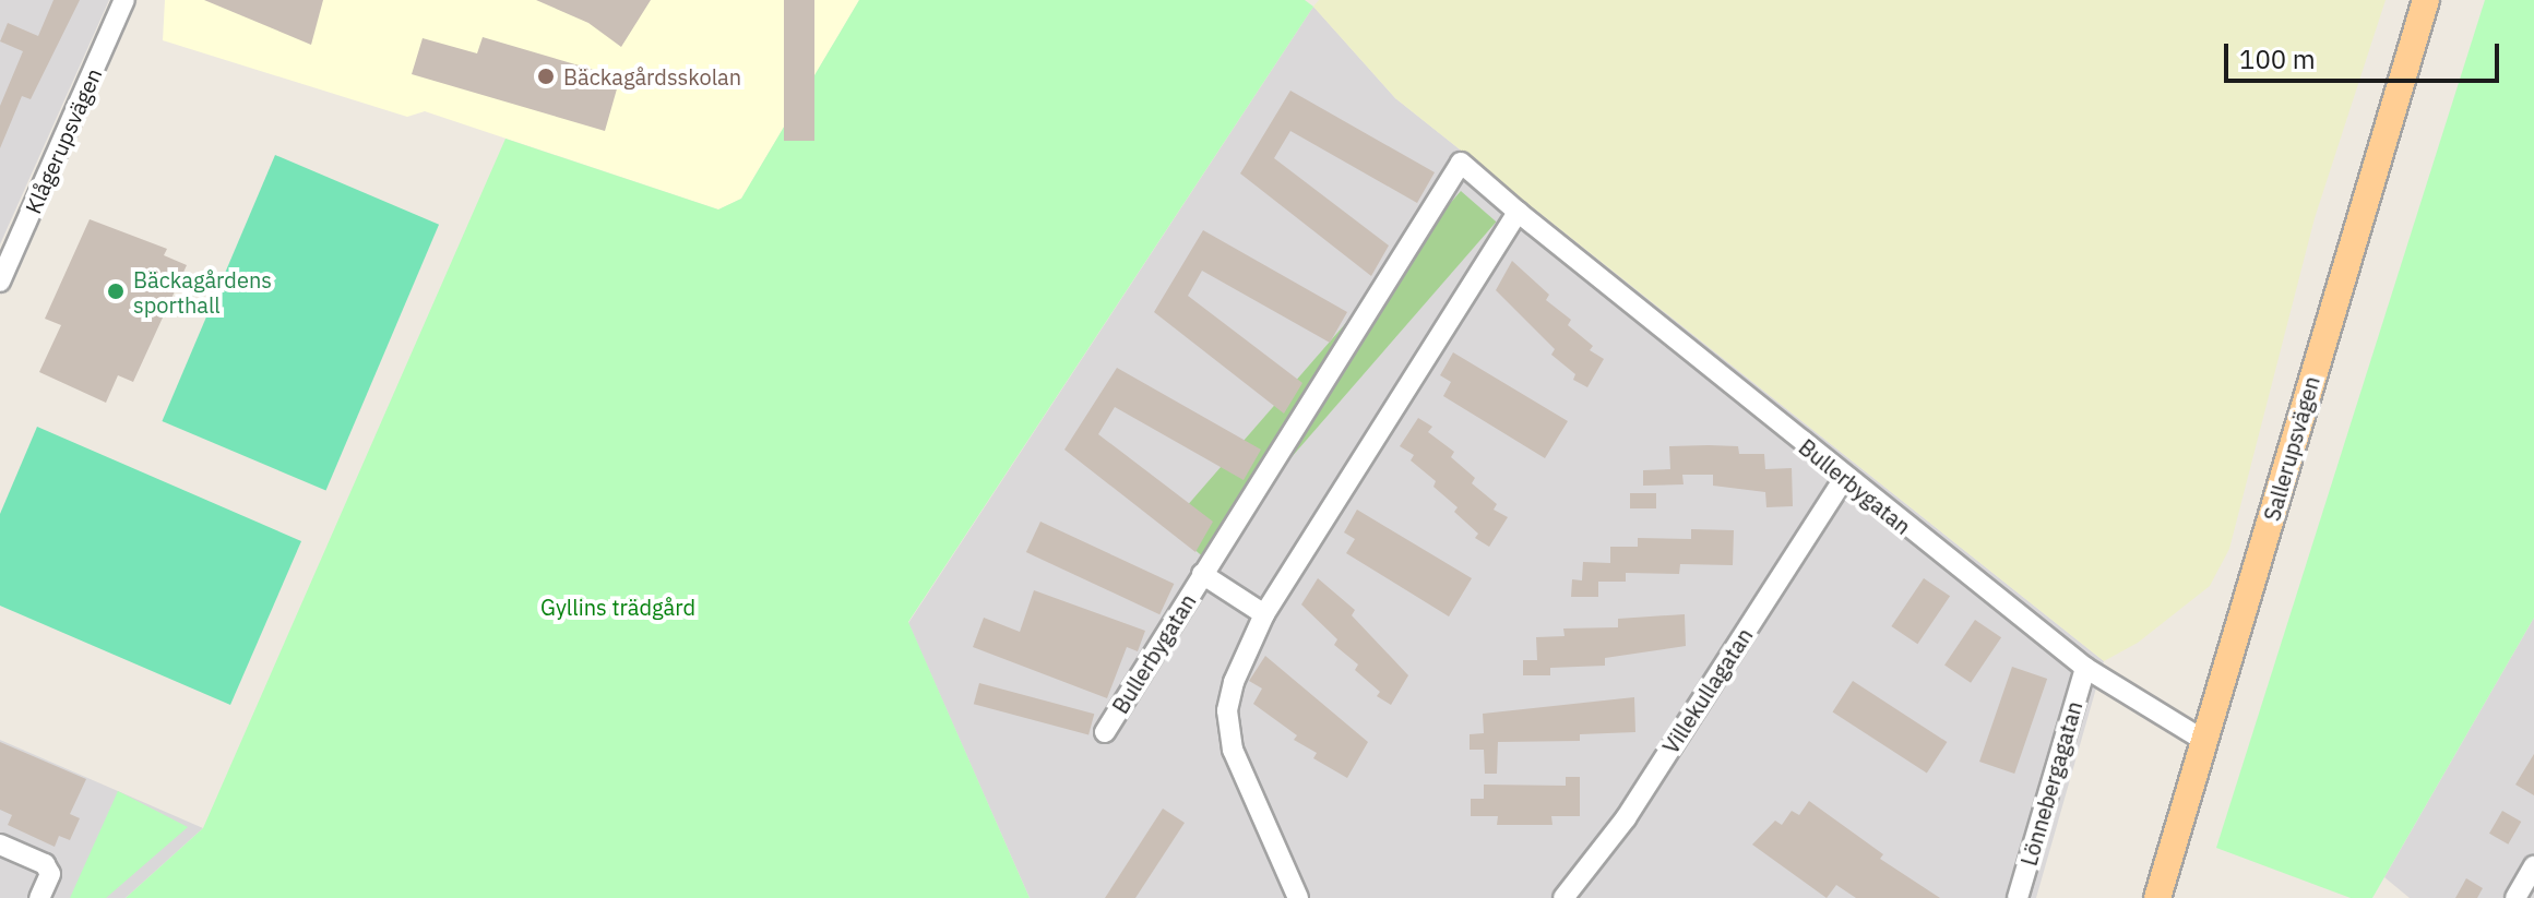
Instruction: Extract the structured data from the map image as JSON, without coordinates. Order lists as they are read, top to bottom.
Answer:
{
  "streets": {
    "main road": ["Sallerupsvägen"],
    "street": [
      "Klågerupsvägen",
      "Bullerbygatan",
      "Villekullagatan",
      "Lönnebergagatan"
    ]
  },
  "crossings": [
    ["Sallerupsvägen", "Bullerbygatan"],
    ["Bullerbygatan", "Villekullagatan"],
    ["Bullerbygatan", "Lönnebergagatan"]
  ],
  "parks": ["Gyllins trädgård"],
  "places": ["Bäckagårdsskolan", "Bäckagårdens sporthall"],
  "scale_bar": "100 m"
}
